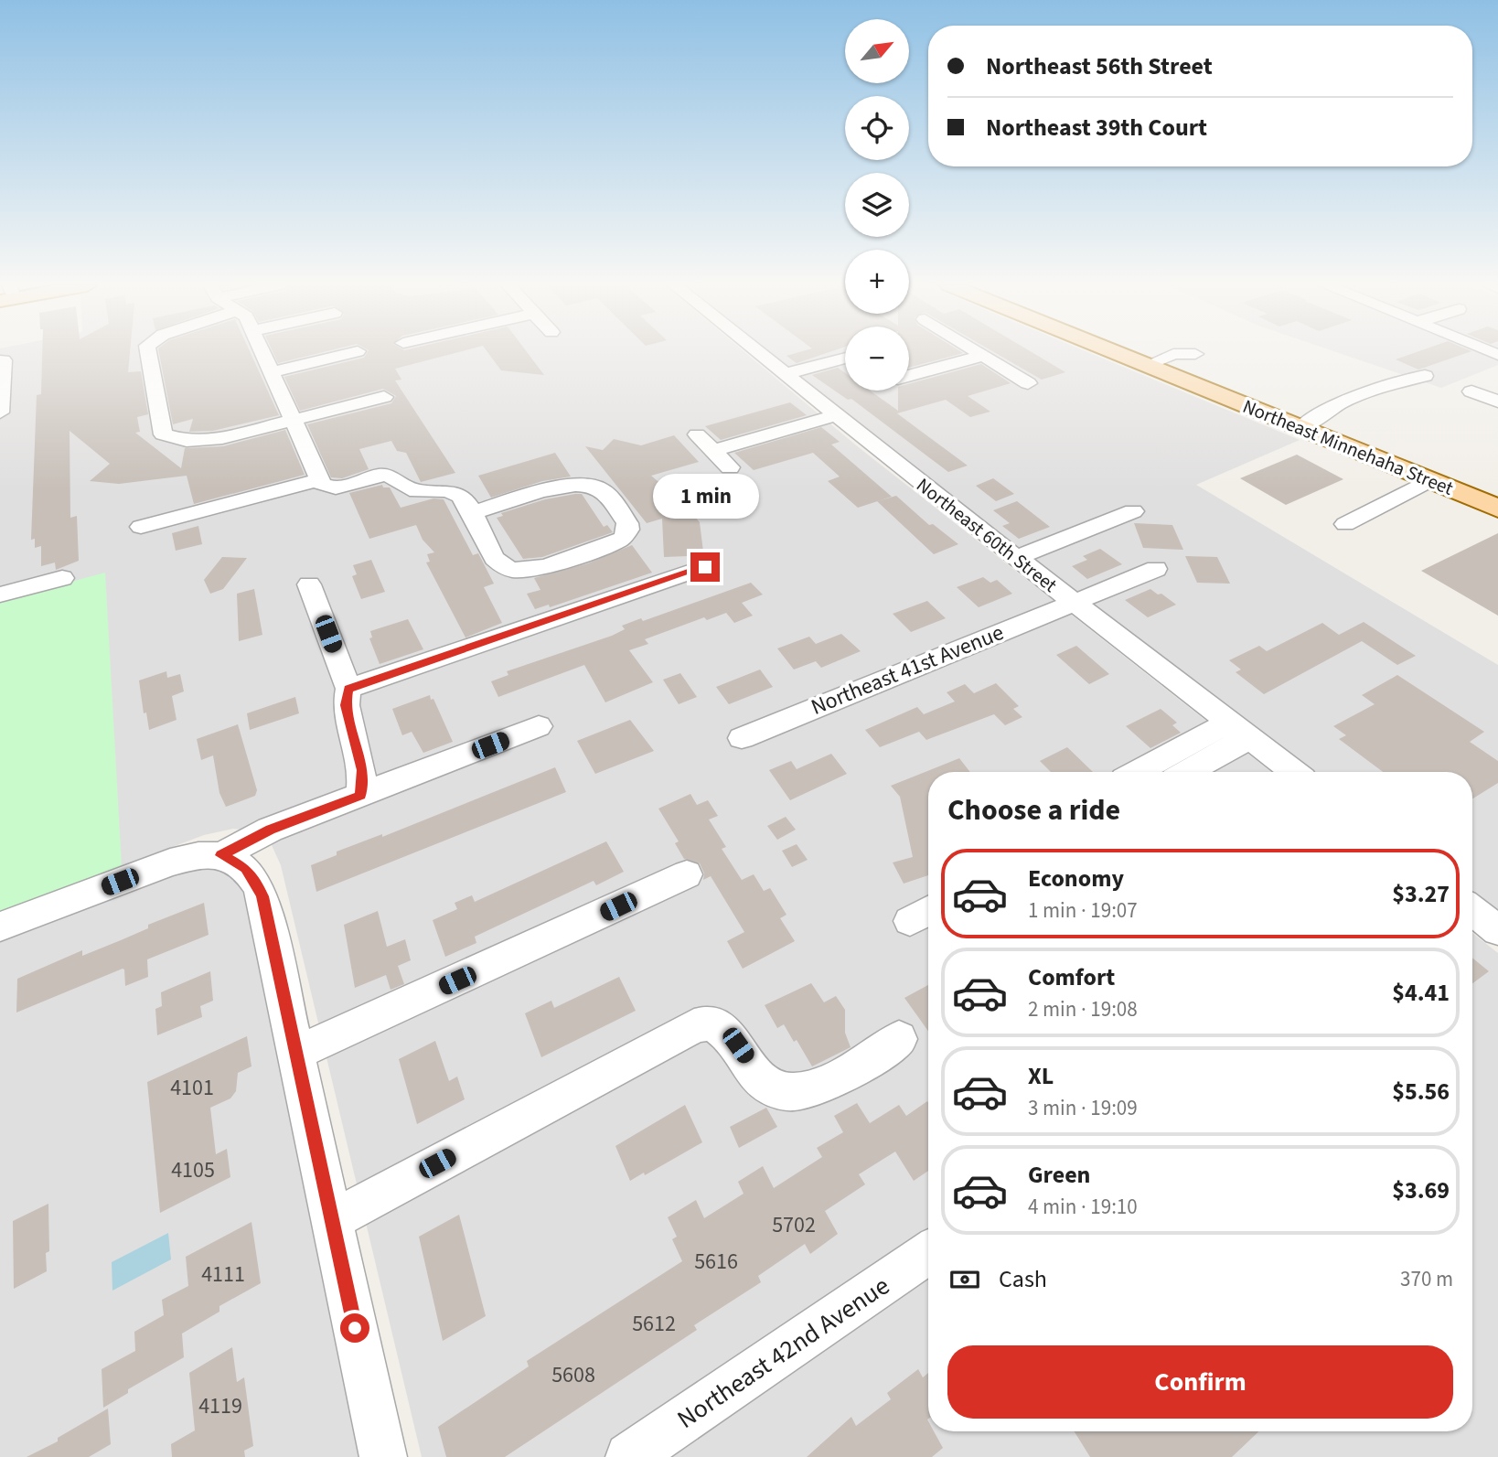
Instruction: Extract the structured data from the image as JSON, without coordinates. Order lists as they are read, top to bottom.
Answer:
{
  "streets": {
    "main road": ["Northeast Minnehaha Street"],
    "street": ["Northeast 60th Street", "Northeast 41st Avenue", "Northeast 42nd Avenue"]
  },
  "crossings": [
    ["Northeast 60th Street", "Northeast 41st Avenue"]
  ],
  "house_numbers": [
    "4101",
    "4105",
    "5702",
    "5616",
    "4111",
    "5612",
    "5608",
    "4119"
  ],
  "north": "top right",
  "page": {
    "map_buttons": ["+", "−"],
    "banner": ["Northeast 56th Street", "Northeast 39th Court"],
    "bubble": "1 min",
    "heading": "Choose a ride",
    "list": [
      {
        "name": "Economy",
        "note": "1 min · 19:07",
        "value": "$3.27"
      },
      {
        "name": "Comfort",
        "note": "2 min · 19:08",
        "value": "$4.41"
      },
      {
        "name": "XL",
        "note": "3 min · 19:09",
        "value": "$5.56"
      },
      {
        "name": "Green",
        "note": "4 min · 19:10",
        "value": "$3.69"
      }
    ],
    "pay": ["Cash", "370 m"],
    "buttons": "Confirm"
  }
}
